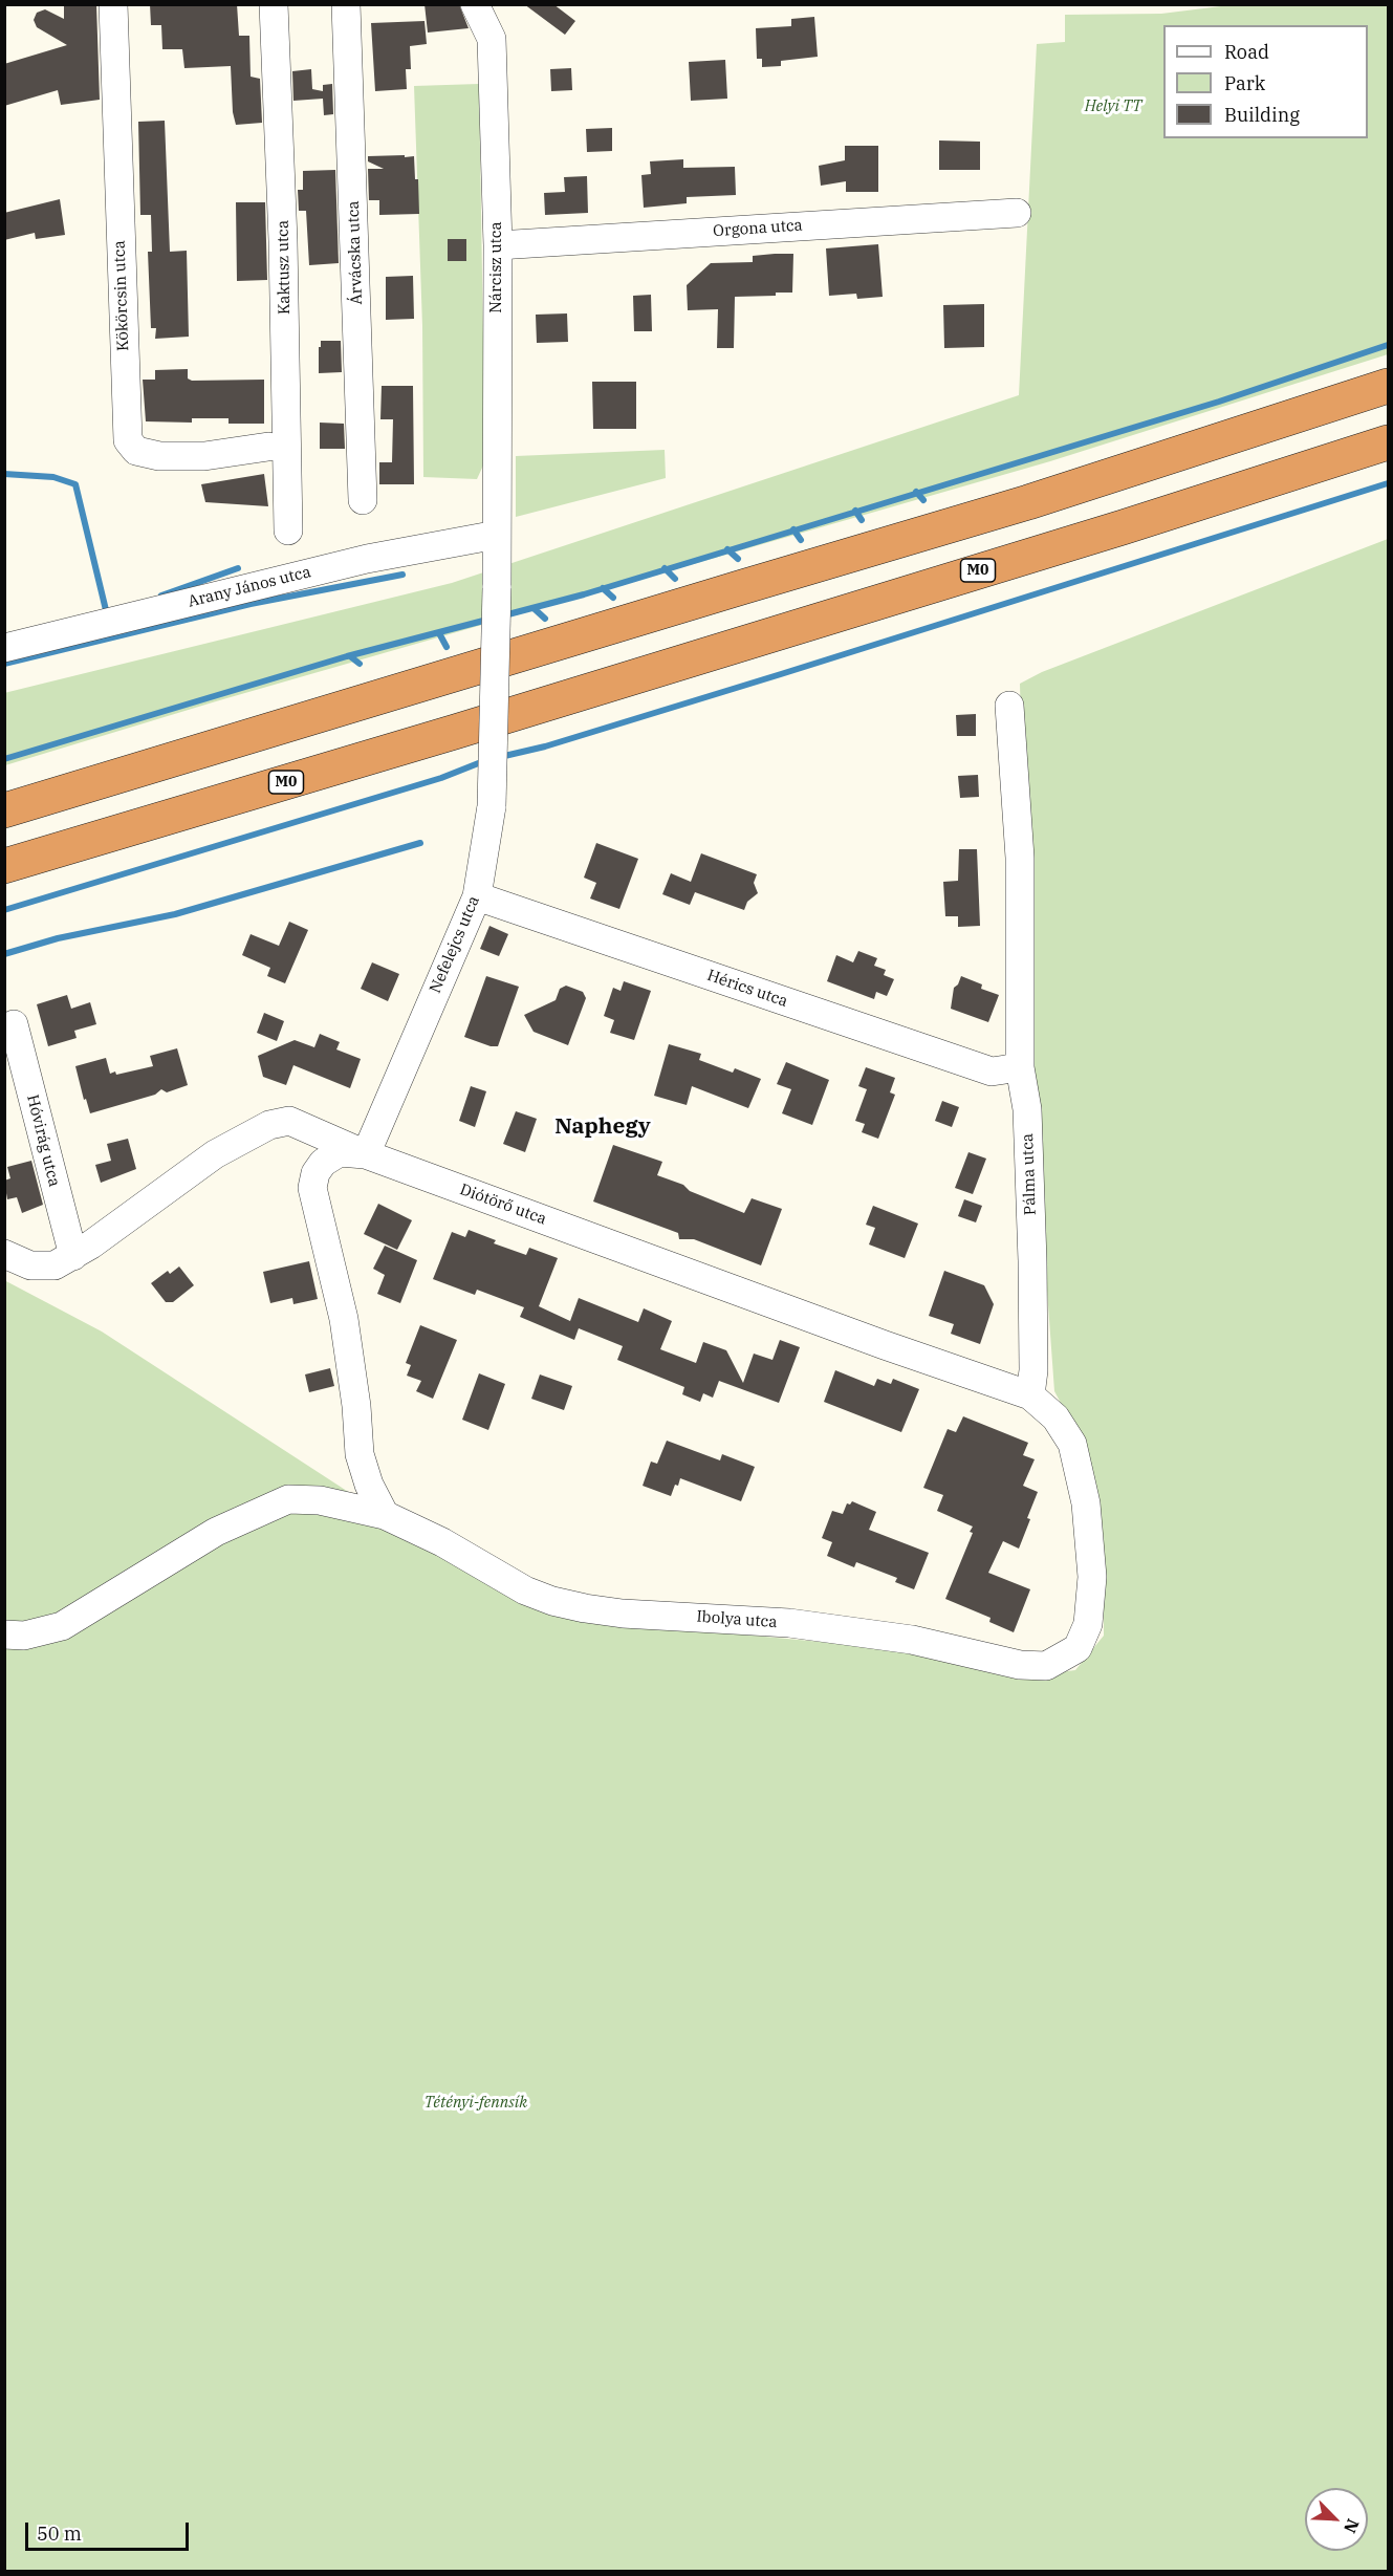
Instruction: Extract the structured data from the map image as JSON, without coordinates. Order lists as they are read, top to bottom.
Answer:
{
  "streets": {
    "highway": ["M0"],
    "street": [
      "Orgona utca",
      "Árvácska utca",
      "Kaktusz utca",
      "Nárcisz utca",
      "Kökörcsin utca",
      "Arany János utca",
      "Nefelejcs utca",
      "Hérics utca",
      "Hóvirág utca",
      "Pálma utca",
      "Diótörő utca",
      "Ibolya utca"
    ]
  },
  "crossings": [
    ["Orgona utca", "Nárcisz utca"],
    ["Nárcisz utca", "Arany János utca"],
    ["Nárcisz utca", "Nefelejcs utca"],
    ["Arany János utca", "Nefelejcs utca"],
    ["Nefelejcs utca", "Hérics utca"],
    ["Nefelejcs utca", "Diótörő utca"],
    ["Hérics utca", "Pálma utca"],
    ["Pálma utca", "Diótörő utca"],
    ["Pálma utca", "Ibolya utca"],
    ["Diótörő utca", "Ibolya utca"]
  ],
  "districts": ["Naphegy"],
  "parks": ["Helyi TT", "Tétényi-fennsík"],
  "legend": ["Road", "Park", "Building"],
  "scale_bar": "50 m",
  "north": "bottom right"
}
